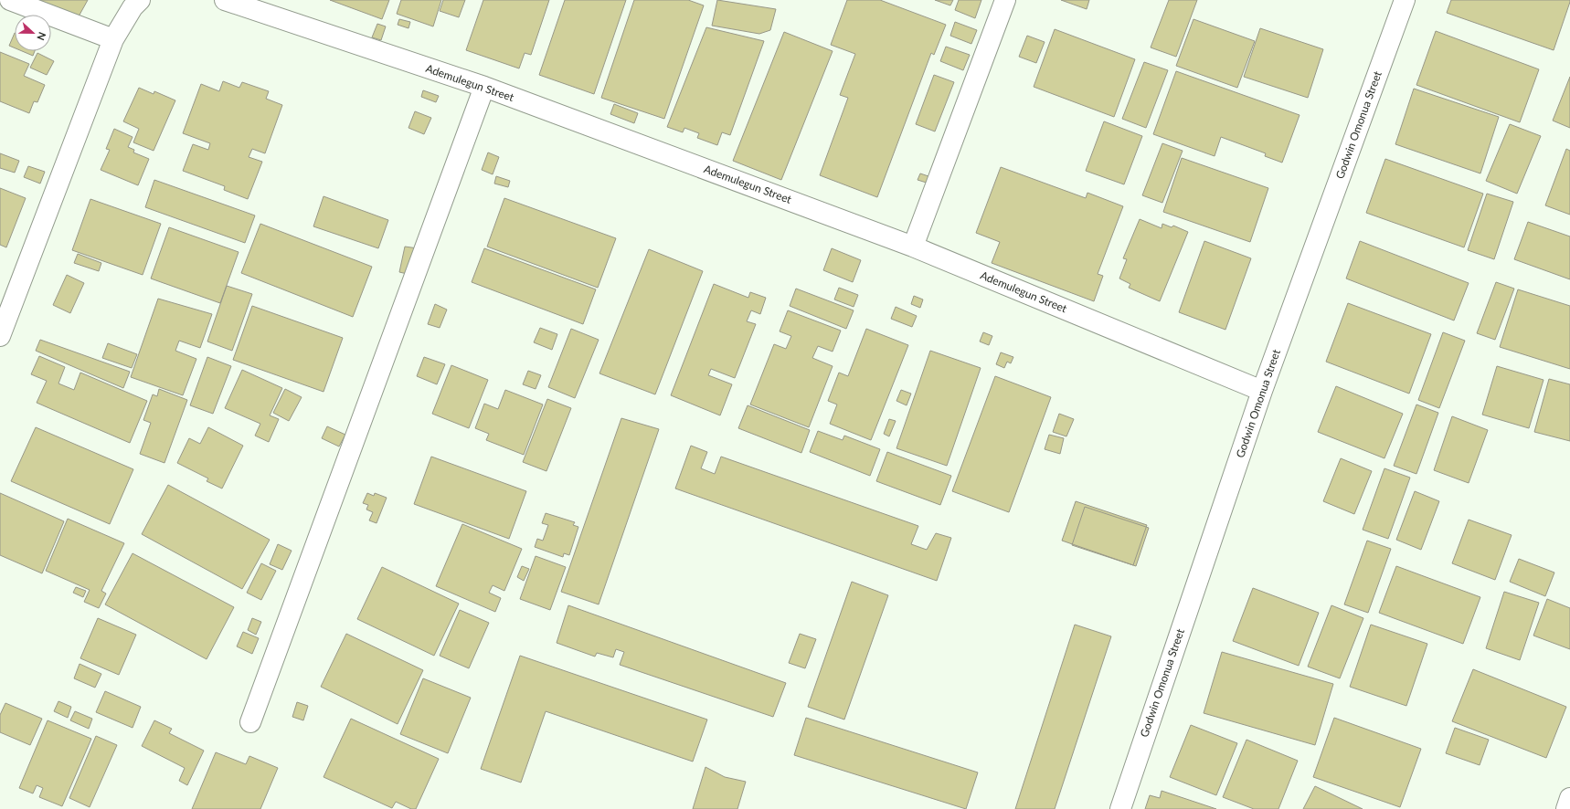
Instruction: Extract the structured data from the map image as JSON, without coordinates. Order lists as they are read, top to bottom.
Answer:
{
  "streets": {
    "street": ["Ademulegun Street", "Godwin Omonua Street"]
  },
  "crossings": [
    ["Ademulegun Street", "Godwin Omonua Street"]
  ],
  "north": "right"
}
